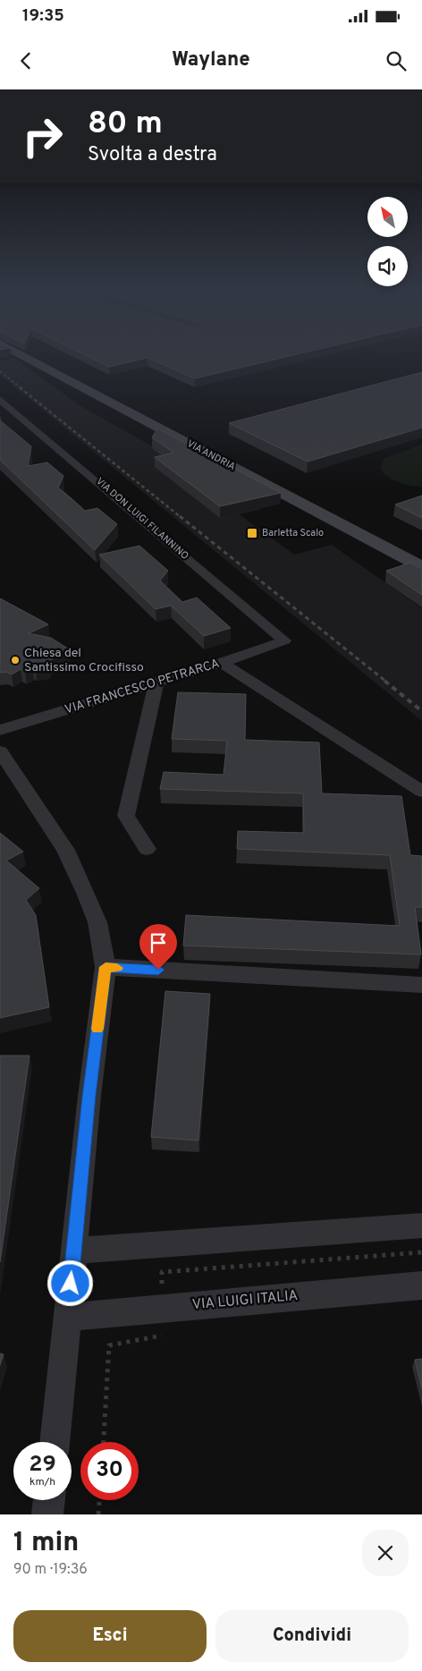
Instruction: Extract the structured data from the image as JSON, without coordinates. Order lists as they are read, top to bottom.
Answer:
{
  "streets": {
    "main road": ["VIA ANDRIA"],
    "street": ["VIA DON LUIGI FILANNINO", "VIA FRANCESCO PETRARCA", "VIA LUIGI ITALIA"]
  },
  "crossings": [
    ["VIA DON LUIGI FILANNINO", "VIA FRANCESCO PETRARCA"]
  ],
  "places": {
    "transit": ["Barletta Scalo"],
    "other": ["Chiesa del Santissimo Crocifisso"]
  },
  "north": "top left",
  "page": {
    "status": "19:35",
    "header": "Waylane",
    "turn": ["80 m", "Svolta a destra"],
    "speed": "29 km/h",
    "limit": "30",
    "heading": ["1 min", "90 m · 19:36"],
    "buttons": ["Esci", "Condividi"]
  }
}
